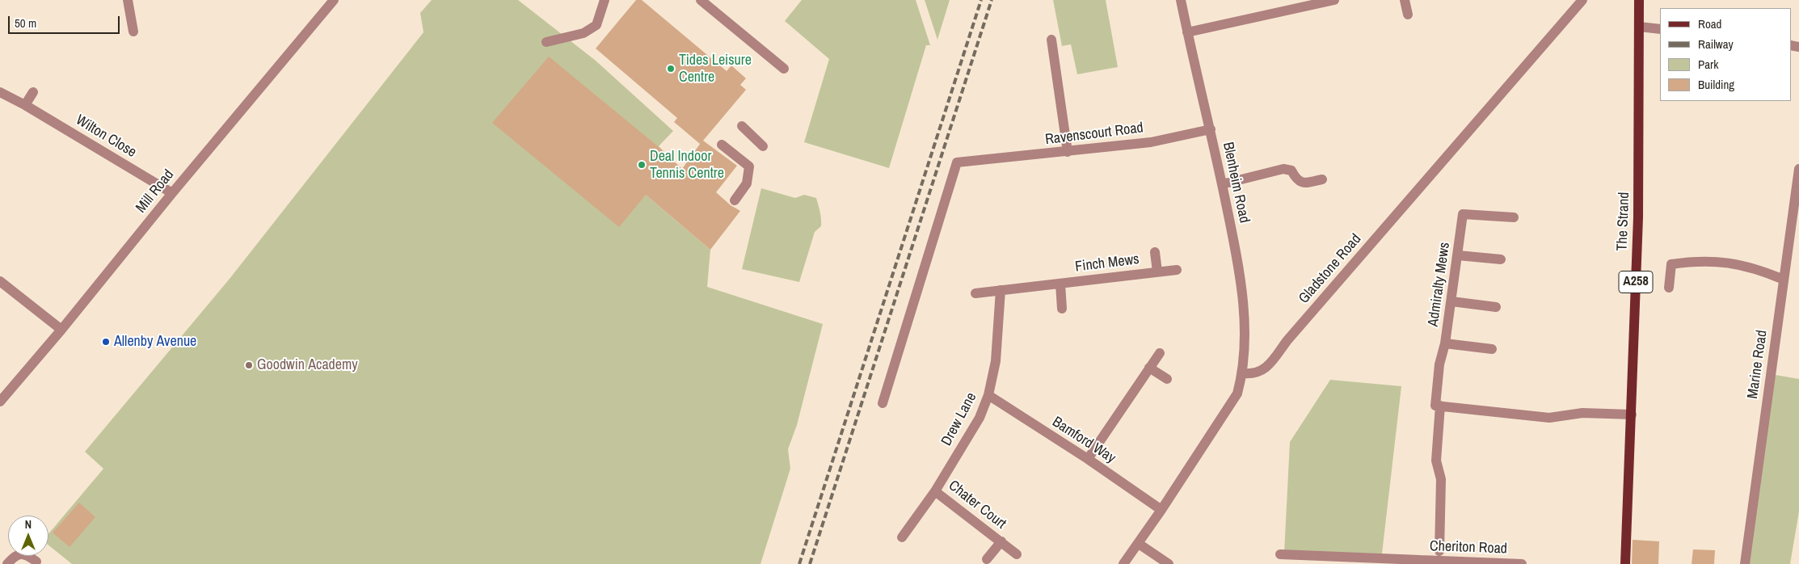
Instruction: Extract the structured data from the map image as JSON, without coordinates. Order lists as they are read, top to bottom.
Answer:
{
  "streets": {
    "main road": ["The Strand", "A258"],
    "street": [
      "Ravenscourt Road",
      "Wilton Close",
      "Blenheim Road",
      "Mill Road",
      "Finch Mews",
      "Gladstone Road",
      "Admiralty Mews",
      "Marine Road",
      "Drew Lane",
      "Bamford Way",
      "Chater Court",
      "Cheriton Road"
    ]
  },
  "crossings": [
    ["Ravenscourt Road", "Blenheim Road"],
    ["Wilton Close", "Mill Road"],
    ["Blenheim Road", "Gladstone Road"],
    ["Finch Mews", "Drew Lane"],
    ["Drew Lane", "Bamford Way"],
    ["Drew Lane", "Chater Court"]
  ],
  "places": [
    "Tides Leisure Centre",
    "Deal Indoor Tennis Centre",
    "Allenby Avenue",
    "Goodwin Academy"
  ],
  "legend": [
    "Road",
    "Railway",
    "Park",
    "Building"
  ],
  "scale_bar": "50 m",
  "north": "top"
}
